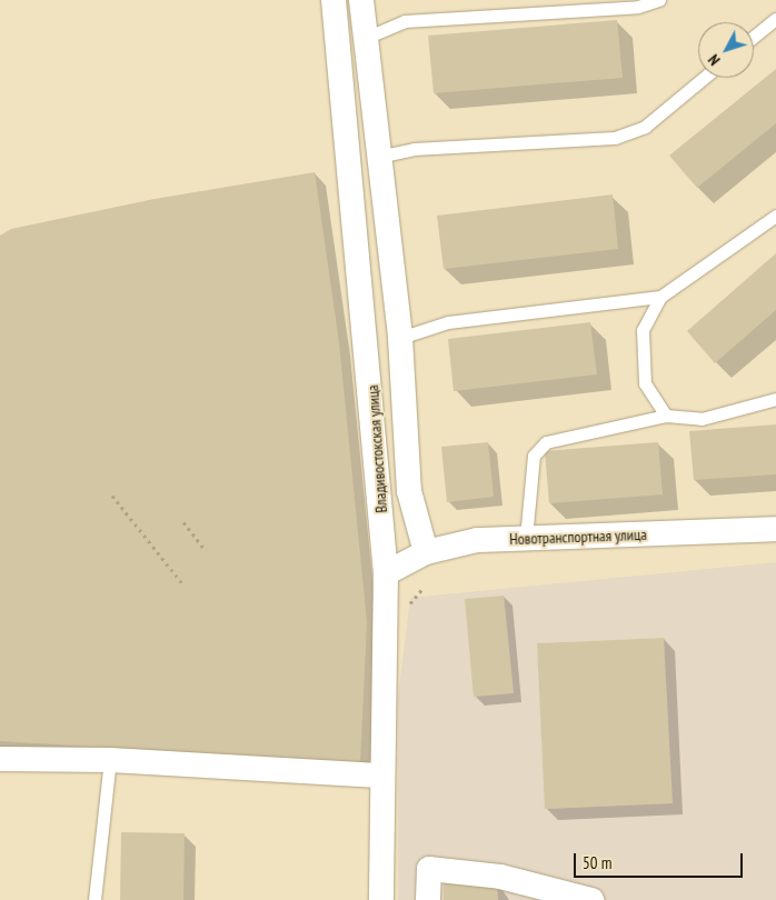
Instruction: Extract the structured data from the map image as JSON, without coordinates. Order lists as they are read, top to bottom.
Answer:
{
  "streets": {
    "street": ["Владивостокская улица", "Новотранспортная улица"]
  },
  "crossings": [
    ["Владивостокская улица", "Новотранспортная улица"]
  ],
  "scale_bar": "50 m",
  "north": "bottom left"
}
